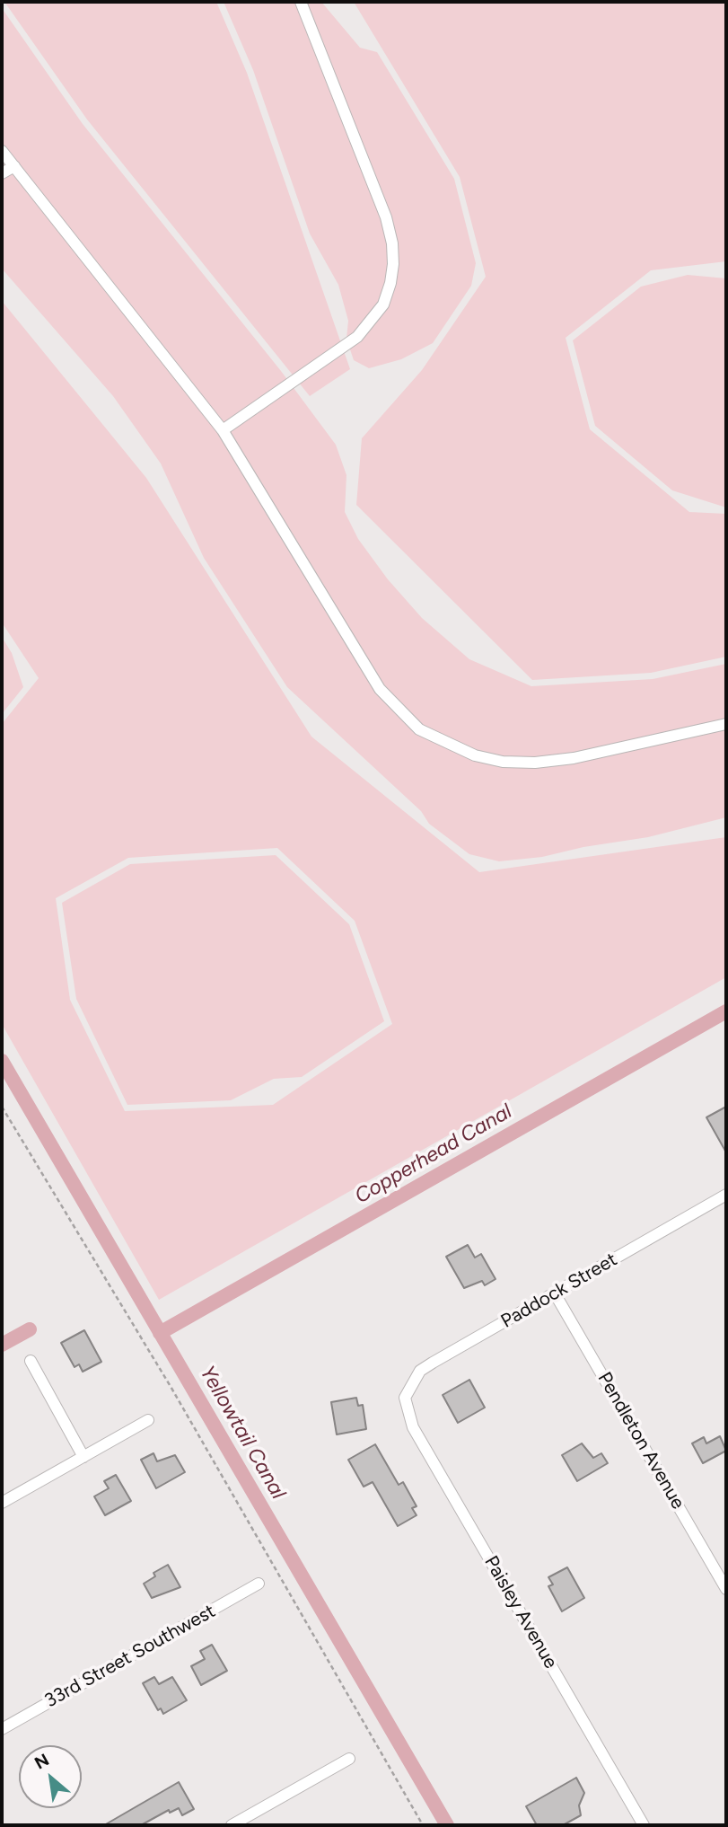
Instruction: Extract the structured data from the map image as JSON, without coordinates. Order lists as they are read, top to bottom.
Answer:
{
  "streets": {
    "street": [
      "Paddock Street",
      "Pendleton Avenue",
      "Paisley Avenue",
      "33rd Street Southwest"
    ]
  },
  "crossings": [
    ["Paddock Street", "Pendleton Avenue"],
    ["Paddock Street", "Paisley Avenue"]
  ],
  "water": ["Copperhead Canal", "Yellowtail Canal"],
  "north": "top left"
}
